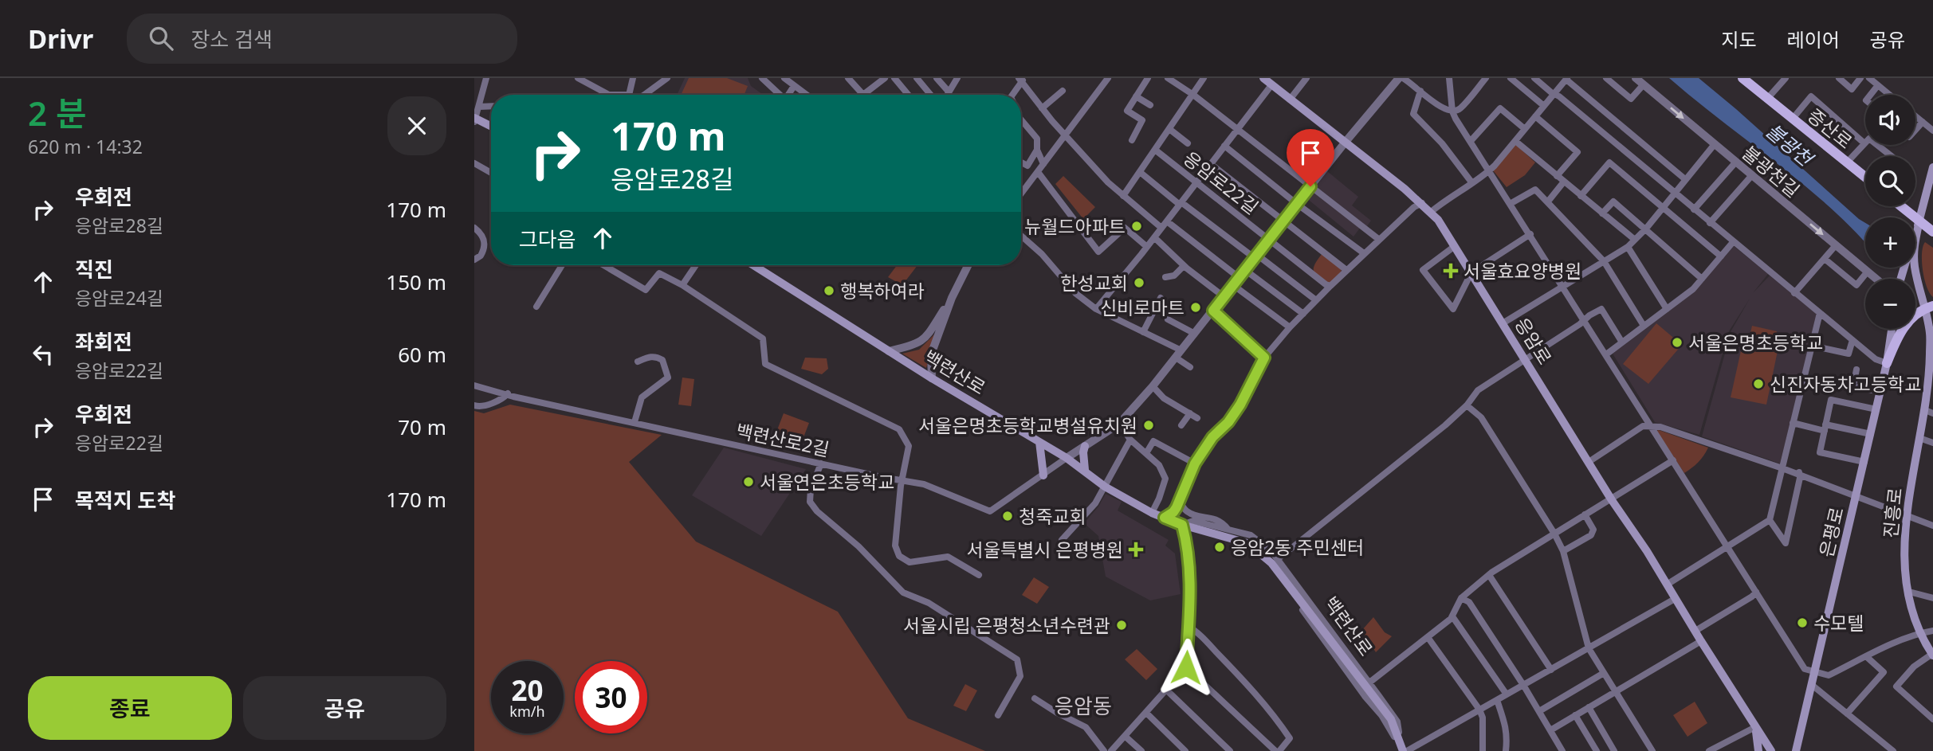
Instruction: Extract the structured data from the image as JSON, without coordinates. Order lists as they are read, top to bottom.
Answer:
{
  "streets": {
    "main road": [
      "증산로",
      "응암로",
      "백련산로",
      "진흥로",
      "은평로"
    ],
    "street": ["불광천길", "응암로22길", "백련산로2길"]
  },
  "crossings": [
    ["백련산로", "백련산로2길"]
  ],
  "districts": ["응암동"],
  "water": ["불광천"],
  "places": {
    "other": [
      "뉴월드아파트",
      "한성교회",
      "행복하여라",
      "신비로마트",
      "서울은명초등학교",
      "신진자동차고등학교",
      "서울은명초등학교병설유치원",
      "서울연은초등학교",
      "청죽교회",
      "응암2동 주민센터",
      "수모텔",
      "서울시립 은평청소년수련관"
    ],
    "health": ["서울효요양병원", "서울특별시 은평병원"]
  },
  "page": {
    "header": "Drivr",
    "search": "장소 검색",
    "nav": ["지도", "레이어", "공유"],
    "heading": ["2 분", "620 m · 14:32"],
    "map_buttons": ["+", "−"],
    "turn": ["170 m", "응암로28길"],
    "list": [
      {
        "name": "우회전",
        "note": "응암로28길",
        "value": "170 m"
      },
      {
        "name": "직진",
        "note": "응암로24길",
        "value": "150 m"
      },
      {
        "name": "좌회전",
        "note": "응암로22길",
        "value": "60 m"
      },
      {
        "name": "우회전",
        "note": "응암로22길",
        "value": "70 m"
      },
      {
        "name": "목적지 도착",
        "value": "170 m"
      }
    ],
    "then": "그다음",
    "speed": "20 km/h",
    "limit": "30",
    "buttons": ["종료", "공유"]
  }
}
